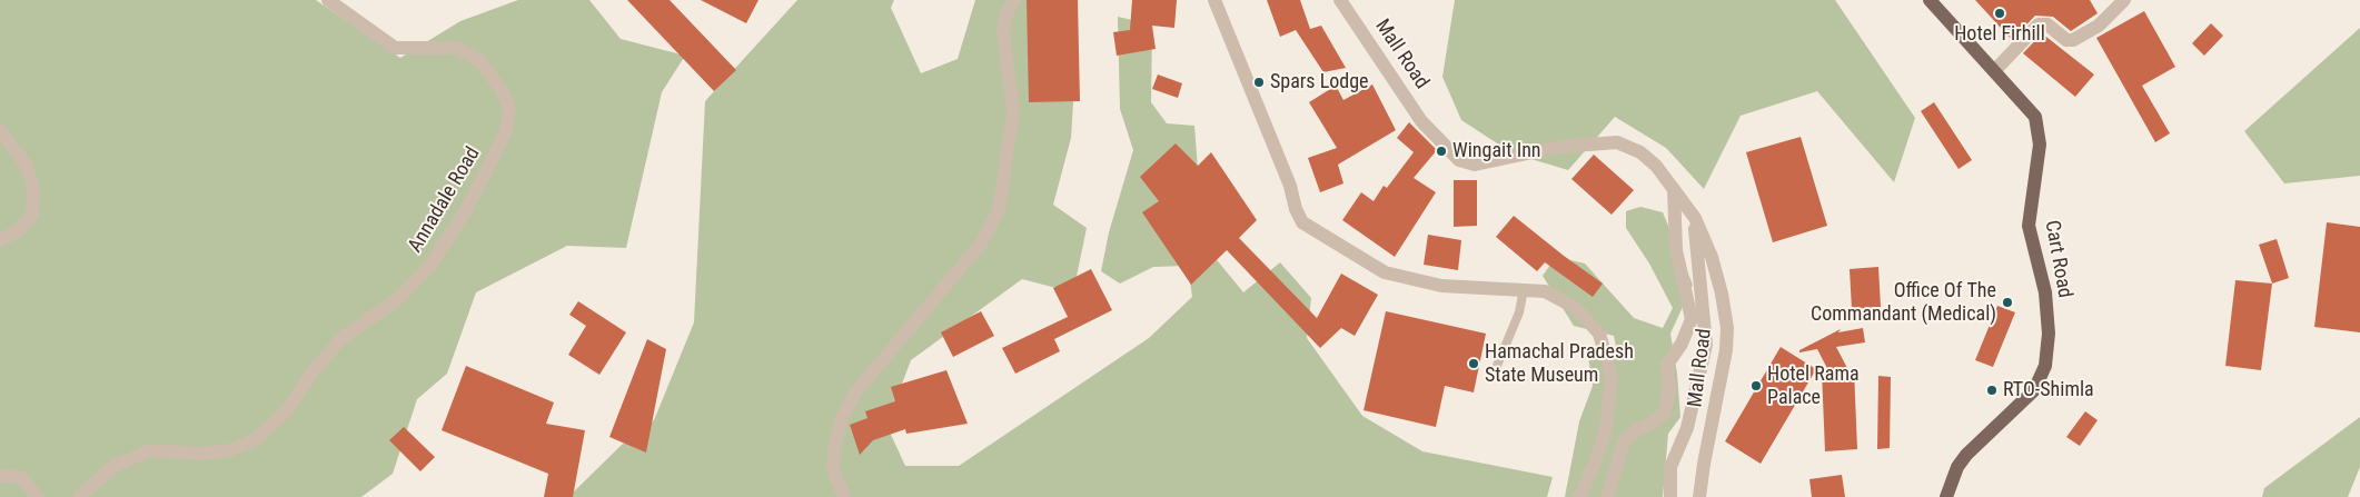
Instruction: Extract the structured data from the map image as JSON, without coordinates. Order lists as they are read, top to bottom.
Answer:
{
  "streets": {
    "main road": ["Cart Road"],
    "street": ["Mall Road", "Annadale Road"]
  },
  "places": [
    "Hotel Firhill",
    "Spars Lodge",
    "Wingait Inn",
    "Office Of The Commandant (Medical)",
    "Hamachal Pradesh State Museum",
    "Hotel Rama Palace",
    "RTO-Shimla"
  ]
}
